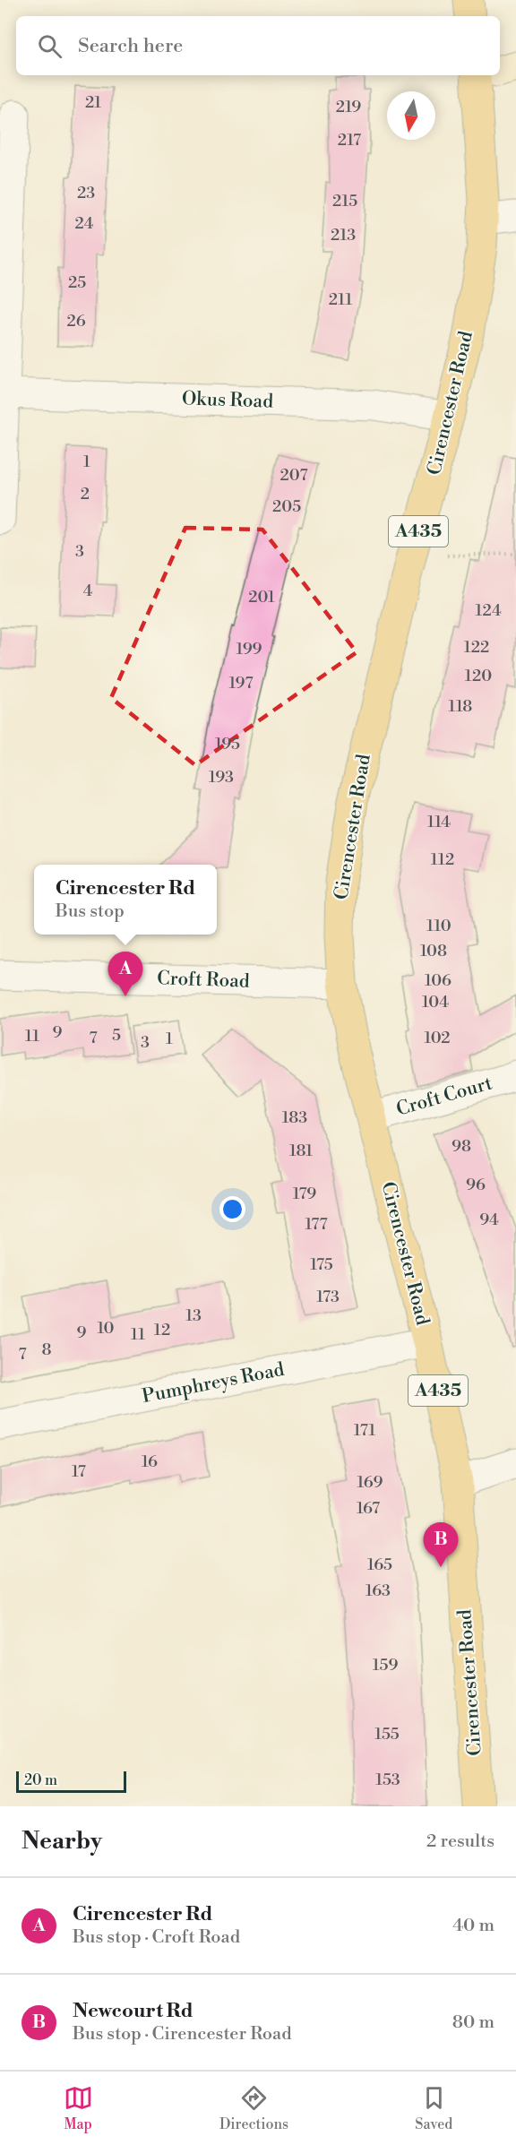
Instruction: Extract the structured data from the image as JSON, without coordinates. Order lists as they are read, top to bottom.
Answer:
{
  "streets": {
    "main road": ["Cirencester Road", "A435"],
    "street": [
      "Okus Road",
      "Croft Road",
      "Croft Court",
      "Pumphreys Road"
    ]
  },
  "crossings": [
    ["Okus Road", "Cirencester Road"],
    ["Cirencester Road", "Croft Road"],
    ["Cirencester Road", "Croft Court"],
    ["Cirencester Road", "Pumphreys Road"]
  ],
  "house_numbers": [
    "21",
    "219",
    "217",
    "23",
    "215",
    "24",
    "213",
    "25",
    "211",
    "26",
    "1",
    "207",
    "2",
    "205",
    "3",
    "4",
    "201",
    "124",
    "122",
    "199",
    "120",
    "197",
    "118",
    "195",
    "193",
    "114",
    "112",
    "110",
    "108",
    "106",
    "104",
    "9",
    "5",
    "11",
    "7",
    "102",
    "1",
    "3",
    "183",
    "98",
    "181",
    "96",
    "179",
    "94",
    "177",
    "175",
    "173",
    "13",
    "10",
    "12",
    "9",
    "11",
    "8",
    "7",
    "171",
    "16",
    "17",
    "169",
    "167",
    "165",
    "163",
    "159",
    "155",
    "153"
  ],
  "scale_bar": "20 m",
  "north": "bottom",
  "page": {
    "search": "Search here",
    "popup": ["Cirencester Rd", "Bus stop"],
    "pins": ["A", "B"],
    "scale": "20 m",
    "heading": ["Nearby", "2 results"],
    "list": [
      {
        "mark": "A",
        "name": "Cirencester Rd",
        "note": "Bus stop · Croft Road",
        "value": "40 m"
      },
      {
        "mark": "B",
        "name": "Newcourt Rd",
        "note": "Bus stop · Cirencester Road",
        "value": "80 m"
      }
    ],
    "nav": ["Map", "Directions", "Saved"]
  }
}
